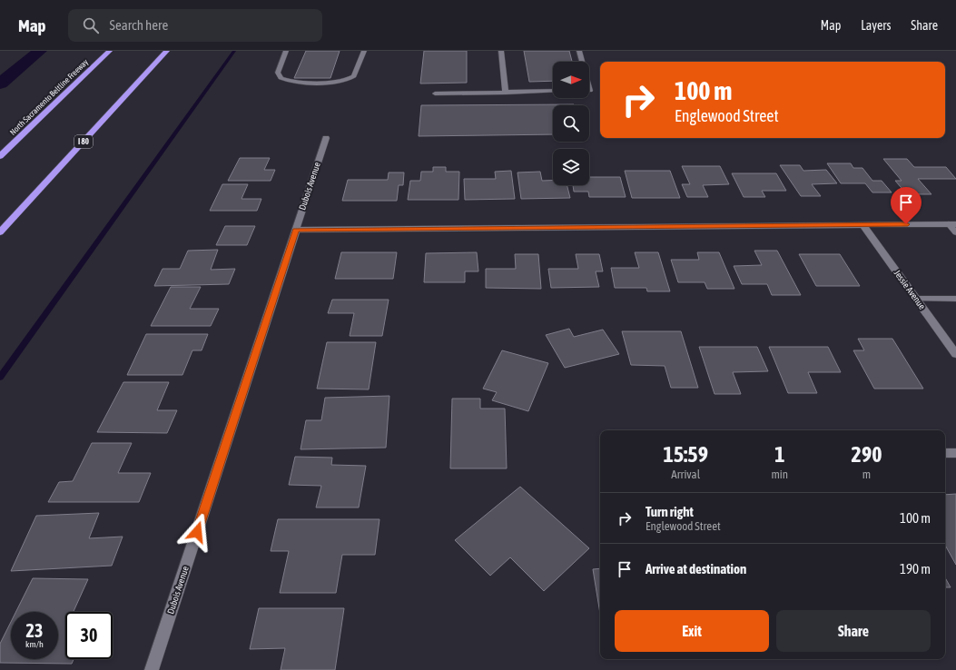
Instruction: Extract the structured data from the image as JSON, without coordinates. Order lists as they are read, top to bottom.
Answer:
{
  "streets": {
    "highway": ["North Sacramento Beltline Freeway", "I 80"],
    "street": ["Dubois Avenue", "Jessie Avenue"]
  },
  "north": "right",
  "page": {
    "header": "Map",
    "search": "Search here",
    "nav": ["Map", "Layers", "Share"],
    "turn": ["100 m", "Englewood Street"],
    "eta": [
      "15:59",
      "Arrival",
      "1",
      "min",
      "290",
      "m"
    ],
    "list": [
      {
        "name": "Turn right",
        "note": "Englewood Street",
        "value": "100 m"
      },
      {
        "name": "Arrive at destination",
        "value": "190 m"
      }
    ],
    "buttons": ["Exit", "Share"],
    "speed": "23 km/h",
    "limit": "30"
  }
}
